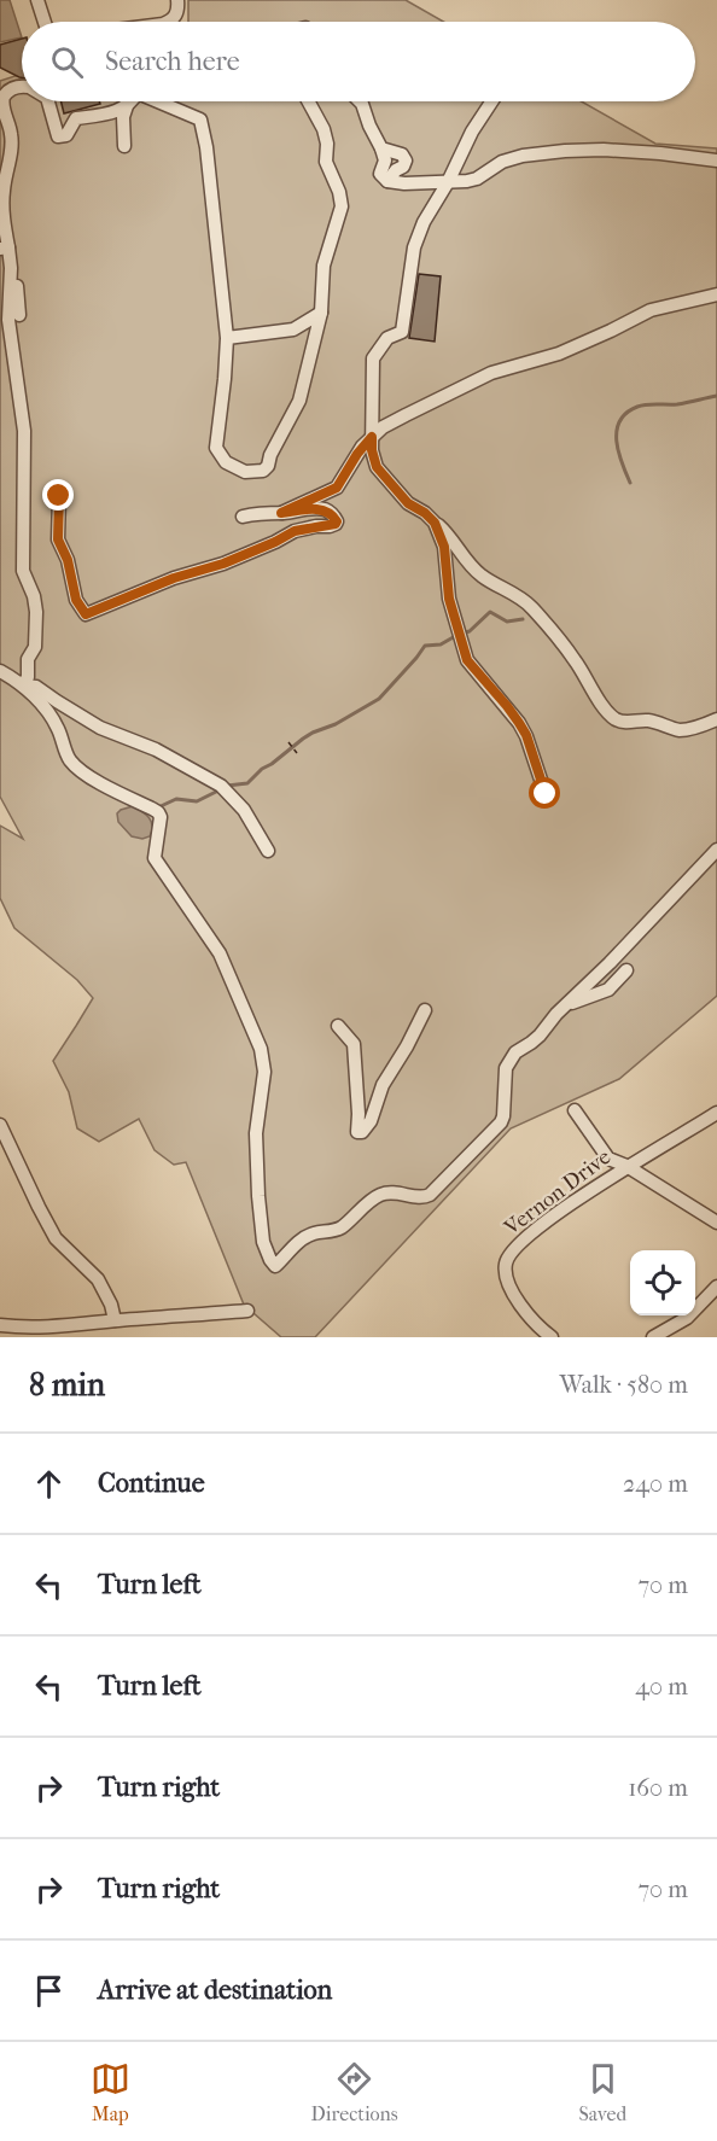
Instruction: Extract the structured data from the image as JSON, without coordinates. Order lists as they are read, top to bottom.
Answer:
{
  "streets": {
    "street": ["Vernon Drive"]
  },
  "page": {
    "search": "Search here",
    "heading": ["8 min", "Walk · 580 m"],
    "list": [
      ["Continue", "240 m"],
      ["Turn left", "70 m"],
      ["Turn left", "40 m"],
      ["Turn right", "160 m"],
      ["Turn right", "70 m"],
      "Arrive at destination"
    ],
    "nav": ["Map", "Directions", "Saved"]
  }
}
